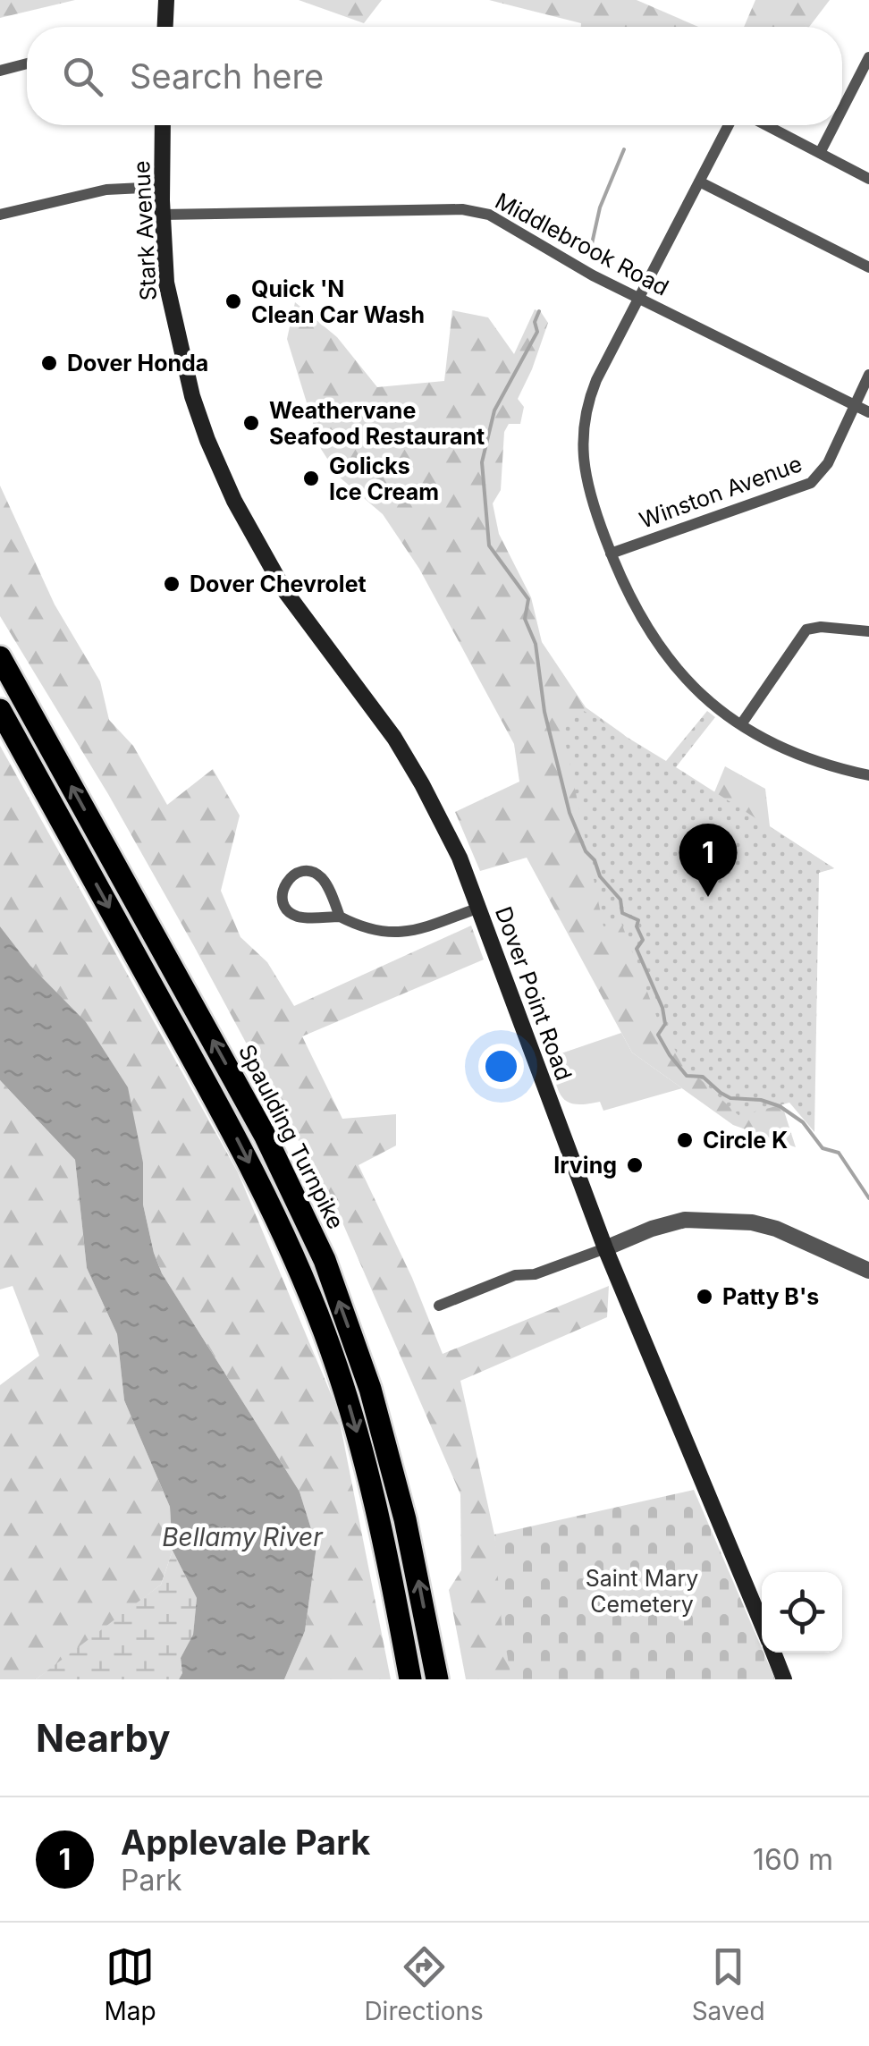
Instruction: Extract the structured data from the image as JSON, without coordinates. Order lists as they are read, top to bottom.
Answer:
{
  "streets": {
    "highway": ["Spaulding Turnpike"],
    "main road": ["Stark Avenue", "Dover Point Road"],
    "street": ["Middlebrook Road", "Winston Avenue"]
  },
  "crossings": [
    ["Stark Avenue", "Middlebrook Road"],
    ["Stark Avenue", "Dover Point Road"],
    ["Middlebrook Road", "Winston Avenue"]
  ],
  "water": ["Bellamy River"],
  "parks": ["Saint Mary Cemetery"],
  "places": [
    "Quick 'N Clean Car Wash",
    "Dover Honda",
    "Weathervane Seafood Restaurant",
    "Golicks Ice Cream",
    "Dover Chevrolet",
    "Circle K",
    "Irving",
    "Patty B's"
  ],
  "page": {
    "search": "Search here",
    "pins": "1",
    "heading": "Nearby",
    "list": [
      {
        "mark": "1",
        "name": "Applevale Park",
        "note": "Park",
        "value": "160 m"
      }
    ],
    "nav": ["Map", "Directions", "Saved"]
  }
}
